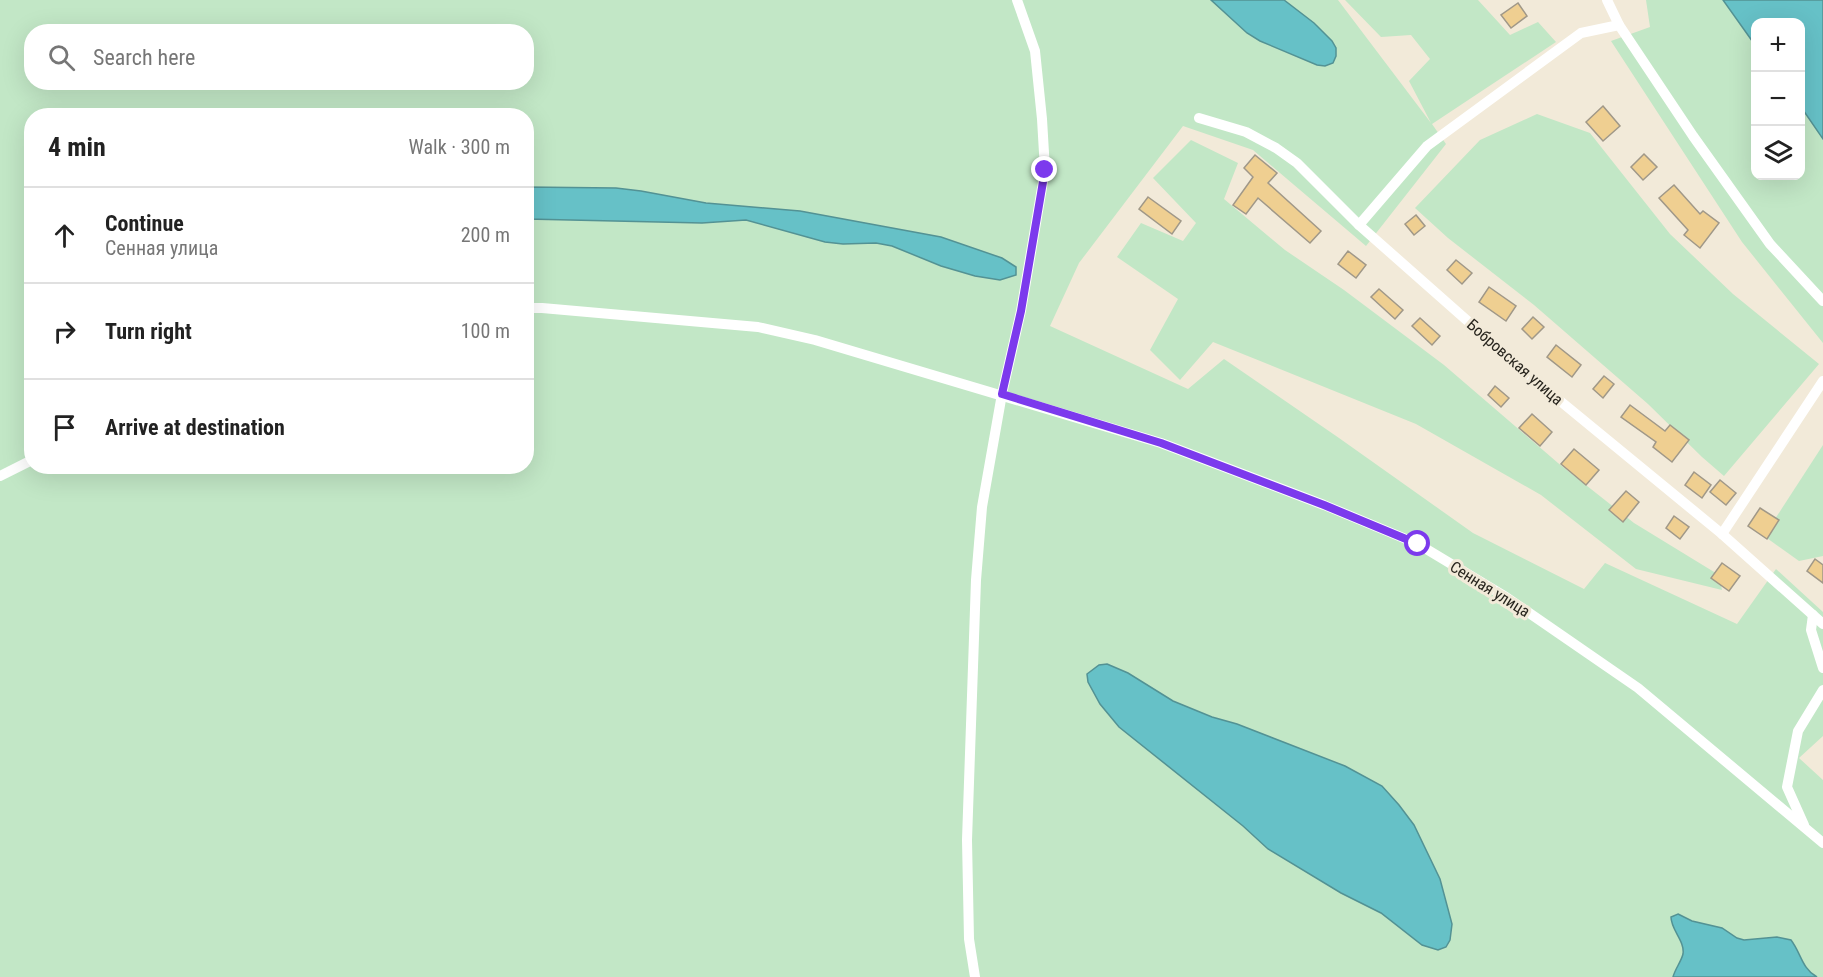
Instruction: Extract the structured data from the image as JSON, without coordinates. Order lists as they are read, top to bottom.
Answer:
{
  "streets": {
    "street": ["Бобровская улица", "Сенная улица"]
  },
  "page": {
    "map_buttons": ["+", "−"],
    "search": "Search here",
    "heading": ["4 min", "Walk · 300 m"],
    "list": [
      ["Continue", "Сенная улица", "200 m"],
      ["Turn right", "100 m"],
      "Arrive at destination"
    ]
  }
}
